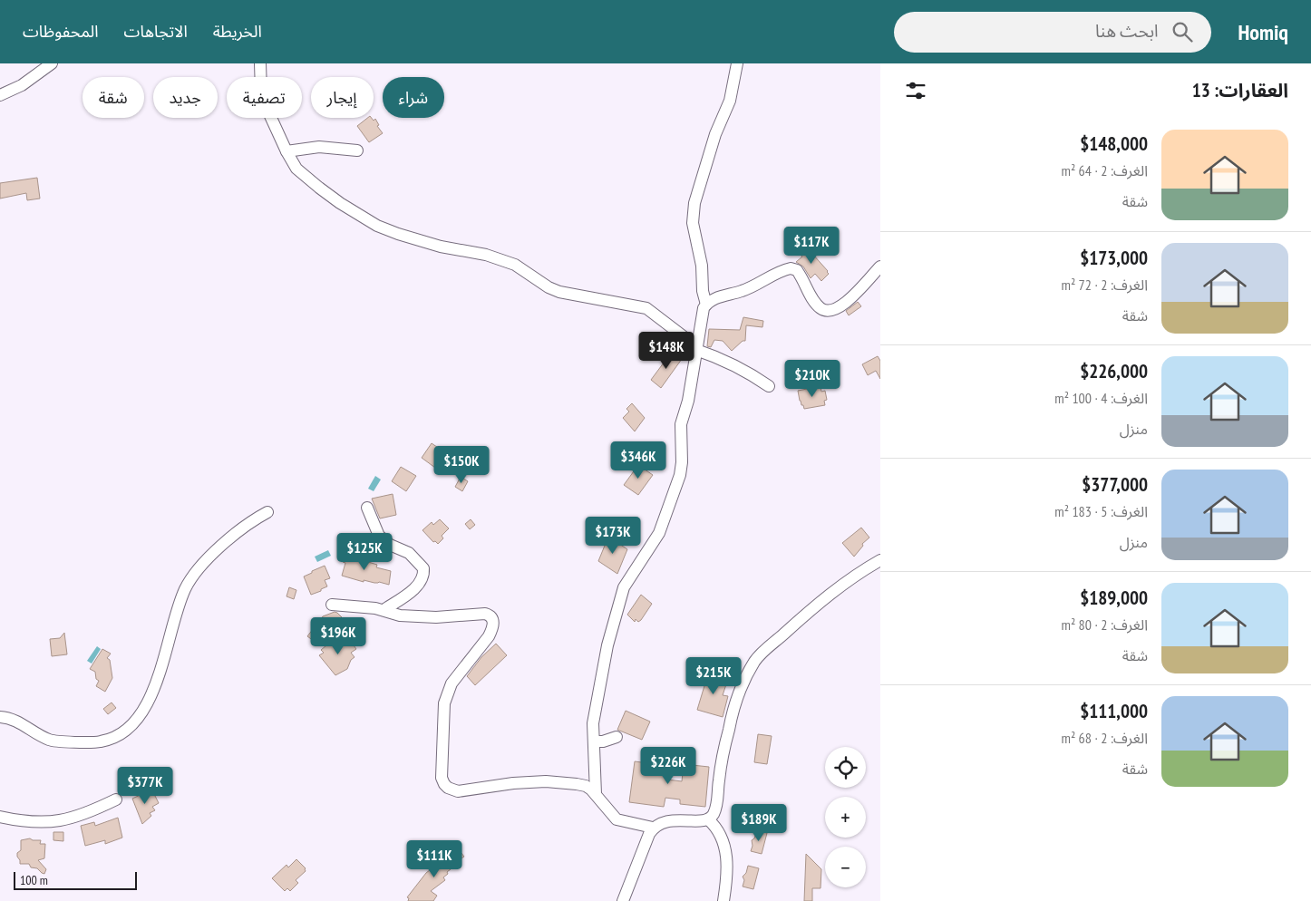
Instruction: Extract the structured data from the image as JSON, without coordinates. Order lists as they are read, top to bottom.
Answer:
{
  "scale_bar": "100 m",
  "page": {
    "header": "Homiq",
    "search": "ابحث هنا",
    "nav": ["الخريطة", "الاتجاهات", "المحفوظات"],
    "heading": "العقارات: 13",
    "chip": [
      "شراء",
      "إيجار",
      "تصفية",
      "جديد",
      "شقة"
    ],
    "list": [
      {
        "name": "$148,000",
        "note": "الغرف: 2 · 64 m² · شقة"
      },
      {
        "name": "$173,000",
        "note": "الغرف: 2 · 72 m² · شقة"
      },
      {
        "name": "$226,000",
        "note": "الغرف: 4 · 100 m² · منزل"
      },
      {
        "name": "$377,000",
        "note": "الغرف: 5 · 183 m² · منزل"
      },
      {
        "name": "$189,000",
        "note": "الغرف: 2 · 80 m² · شقة"
      },
      {
        "name": "$111,000",
        "note": "الغرف: 2 · 68 m² · شقة"
      }
    ],
    "price": [
      "$117K",
      "$148K",
      "$210K",
      "$346K",
      "$150K",
      "$173K",
      "$125K",
      "$196K",
      "$215K",
      "$226K",
      "$377K",
      "$189K",
      "$111K"
    ],
    "map_buttons": ["+", "−"],
    "scale": "100 m"
  }
}
